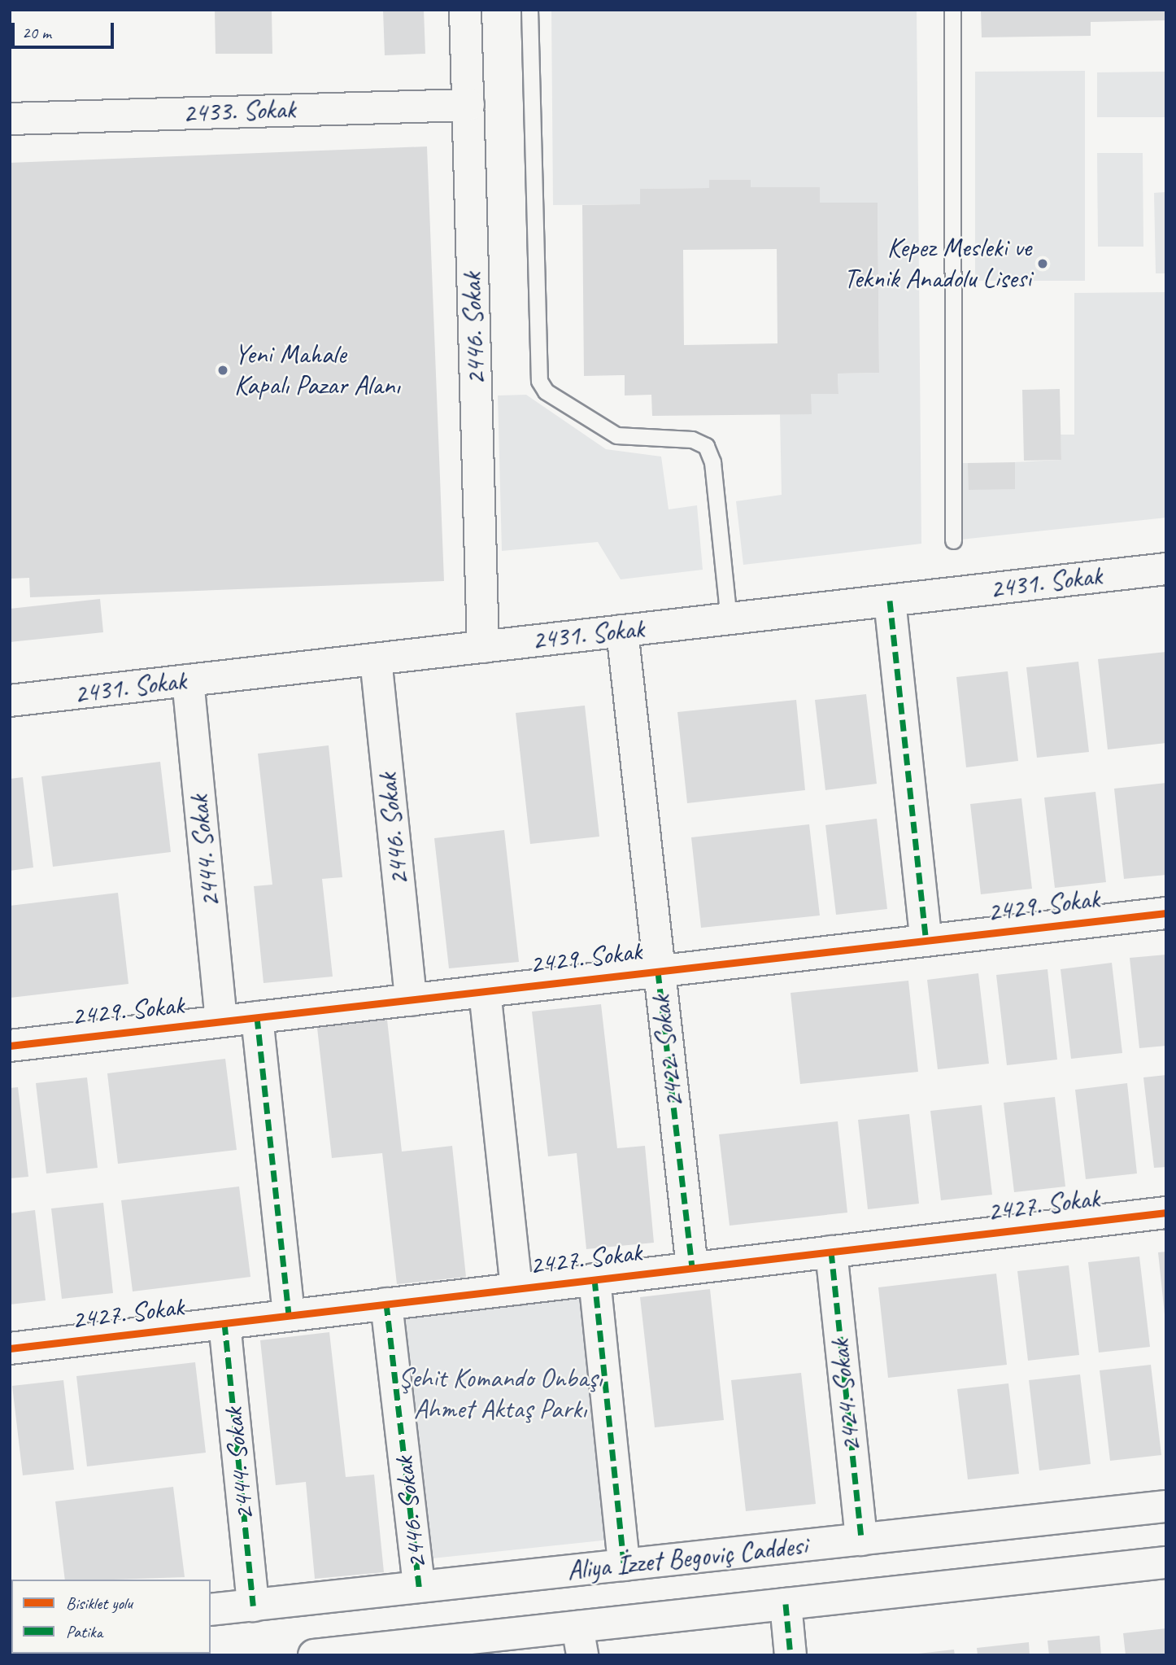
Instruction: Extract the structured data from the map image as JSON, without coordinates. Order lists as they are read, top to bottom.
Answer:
{
  "streets": {
    "street": [
      "2433. Sokak",
      "2446. Sokak",
      "2431. Sokak",
      "2444. Sokak",
      "2429. Sokak",
      "2422. Sokak",
      "2427. Sokak",
      "2424. Sokak",
      "Aliya İzzet Begoviç Caddesi"
    ]
  },
  "crossings": [
    ["2433. Sokak", "2446. Sokak"],
    ["2446. Sokak", "2431. Sokak"],
    ["2446. Sokak", "2429. Sokak"],
    ["2446. Sokak", "2427. Sokak"],
    ["2446. Sokak", "Aliya İzzet Begoviç Caddesi"],
    ["2431. Sokak", "2444. Sokak"],
    ["2431. Sokak", "2422. Sokak"],
    ["2444. Sokak", "2429. Sokak"],
    ["2444. Sokak", "2427. Sokak"],
    ["2444. Sokak", "Aliya İzzet Begoviç Caddesi"],
    ["2429. Sokak", "2422. Sokak"],
    ["2422. Sokak", "2427. Sokak"],
    ["2427. Sokak", "2424. Sokak"],
    ["2424. Sokak", "Aliya İzzet Begoviç Caddesi"]
  ],
  "parks": ["Şehit Komando Onbaşı Ahmet Aktaş Parkı"],
  "places": ["Kepez Mesleki ve Teknik Anadolu Lisesi", "Yeni Mahale Kapalı Pazar Alanı"],
  "legend": ["Bisiklet yolu", "Patika"],
  "scale_bar": "20 m"
}
